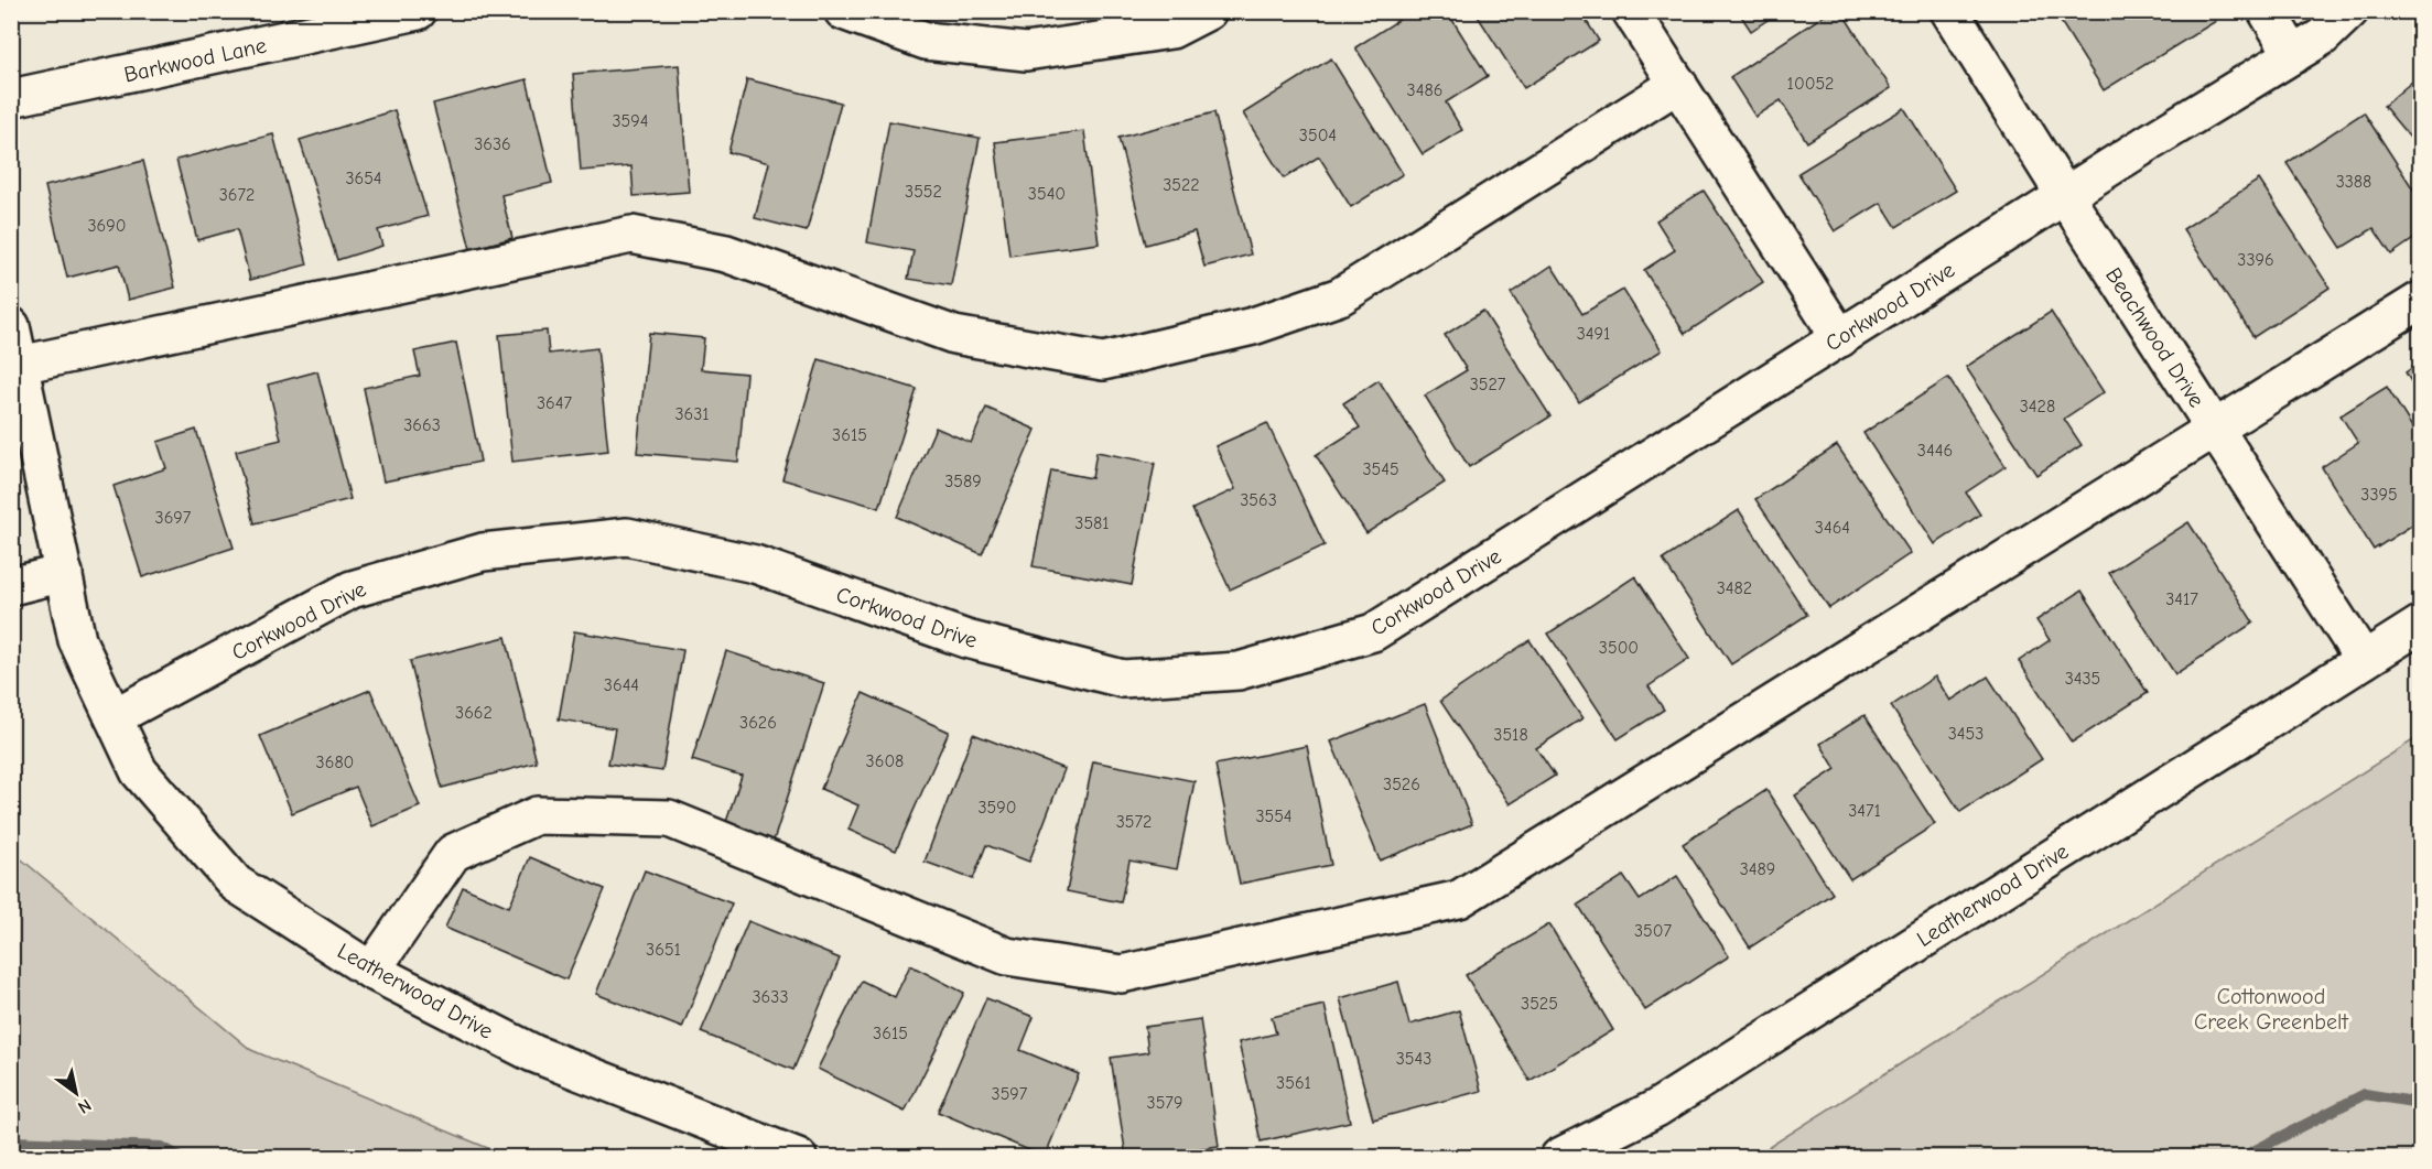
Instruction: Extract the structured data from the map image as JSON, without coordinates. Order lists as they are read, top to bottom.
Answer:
{
  "streets": {
    "street": [
      "Barkwood Lane",
      "Corkwood Drive",
      "Beachwood Drive",
      "Leatherwood Drive"
    ]
  },
  "crossings": [
    ["Corkwood Drive", "Beachwood Drive"],
    ["Corkwood Drive", "Leatherwood Drive"],
    ["Beachwood Drive", "Leatherwood Drive"]
  ],
  "parks": ["Cottonwood Creek Greenbelt"],
  "house_numbers": [
    "10052",
    "3486",
    "3594",
    "3504",
    "3636",
    "3654",
    "3388",
    "3522",
    "3552",
    "3540",
    "3672",
    "3690",
    "3396",
    "3491",
    "3527",
    "3647",
    "3428",
    "3631",
    "3663",
    "3615",
    "3446",
    "3545",
    "3589",
    "3395",
    "3563",
    "3697",
    "3581",
    "3464",
    "3482",
    "3417",
    "3500",
    "3435",
    "3644",
    "3662",
    "3626",
    "3453",
    "3518",
    "3608",
    "3680",
    "3526",
    "3590",
    "3471",
    "3554",
    "3572",
    "3489",
    "3507",
    "3651",
    "3633",
    "3525",
    "3615",
    "3543",
    "3561",
    "3597",
    "3579"
  ],
  "north": "bottom right"
}
